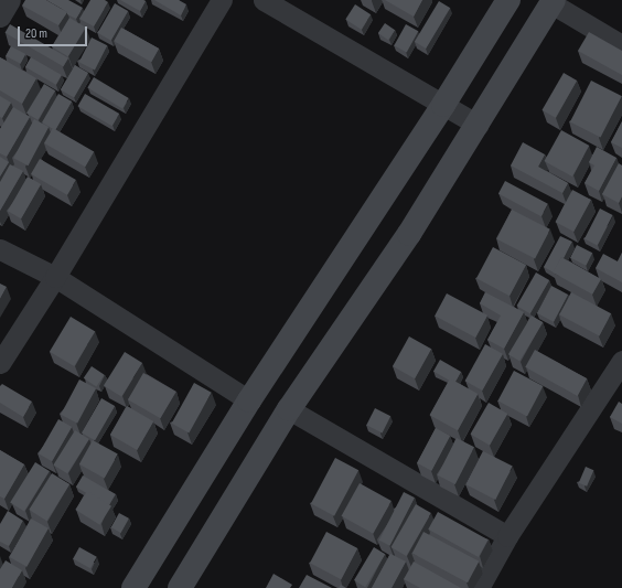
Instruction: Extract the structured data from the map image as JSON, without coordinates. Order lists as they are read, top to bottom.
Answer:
{
  "scale_bar": "20 m"
}
